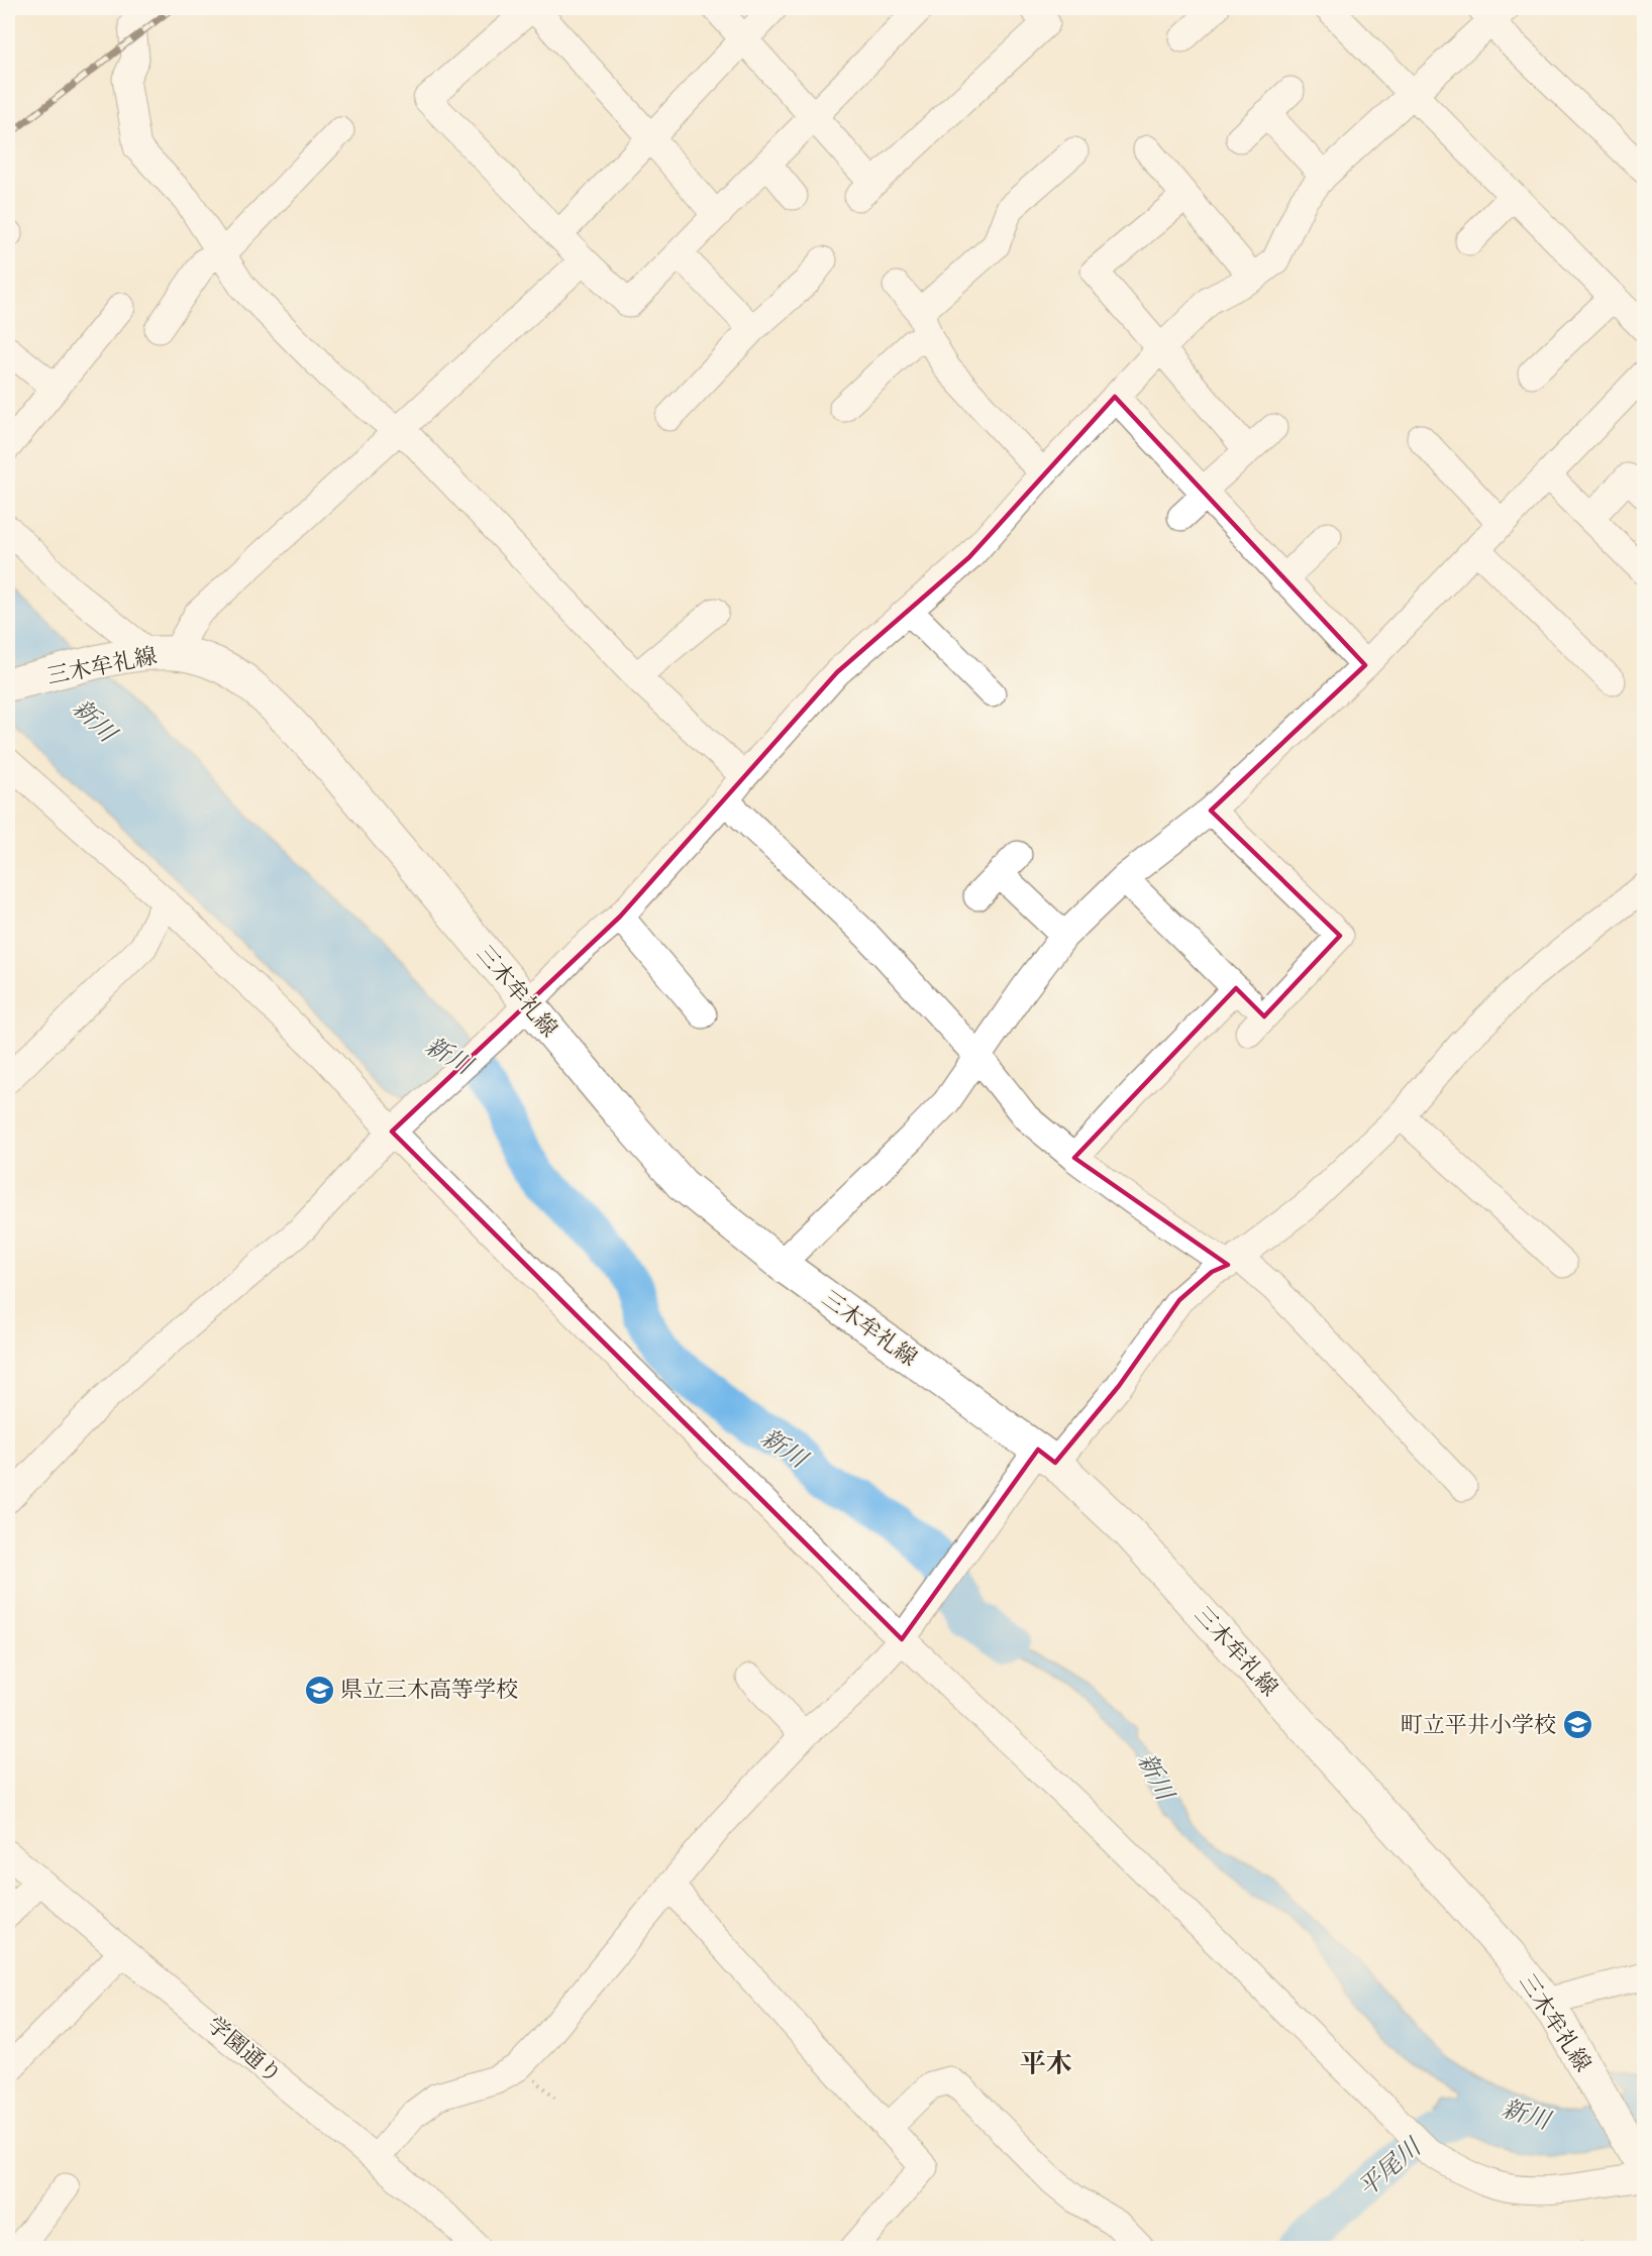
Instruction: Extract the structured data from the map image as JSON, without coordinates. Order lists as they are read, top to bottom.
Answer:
{
  "streets": {
    "main road": ["三木牟礼線"],
    "street": ["学園通り"]
  },
  "districts": ["平木"],
  "water": ["新川", "平尾川"],
  "places": {
    "school or university": ["県立三木高等学校", "町立平井小学校"]
  }
}
